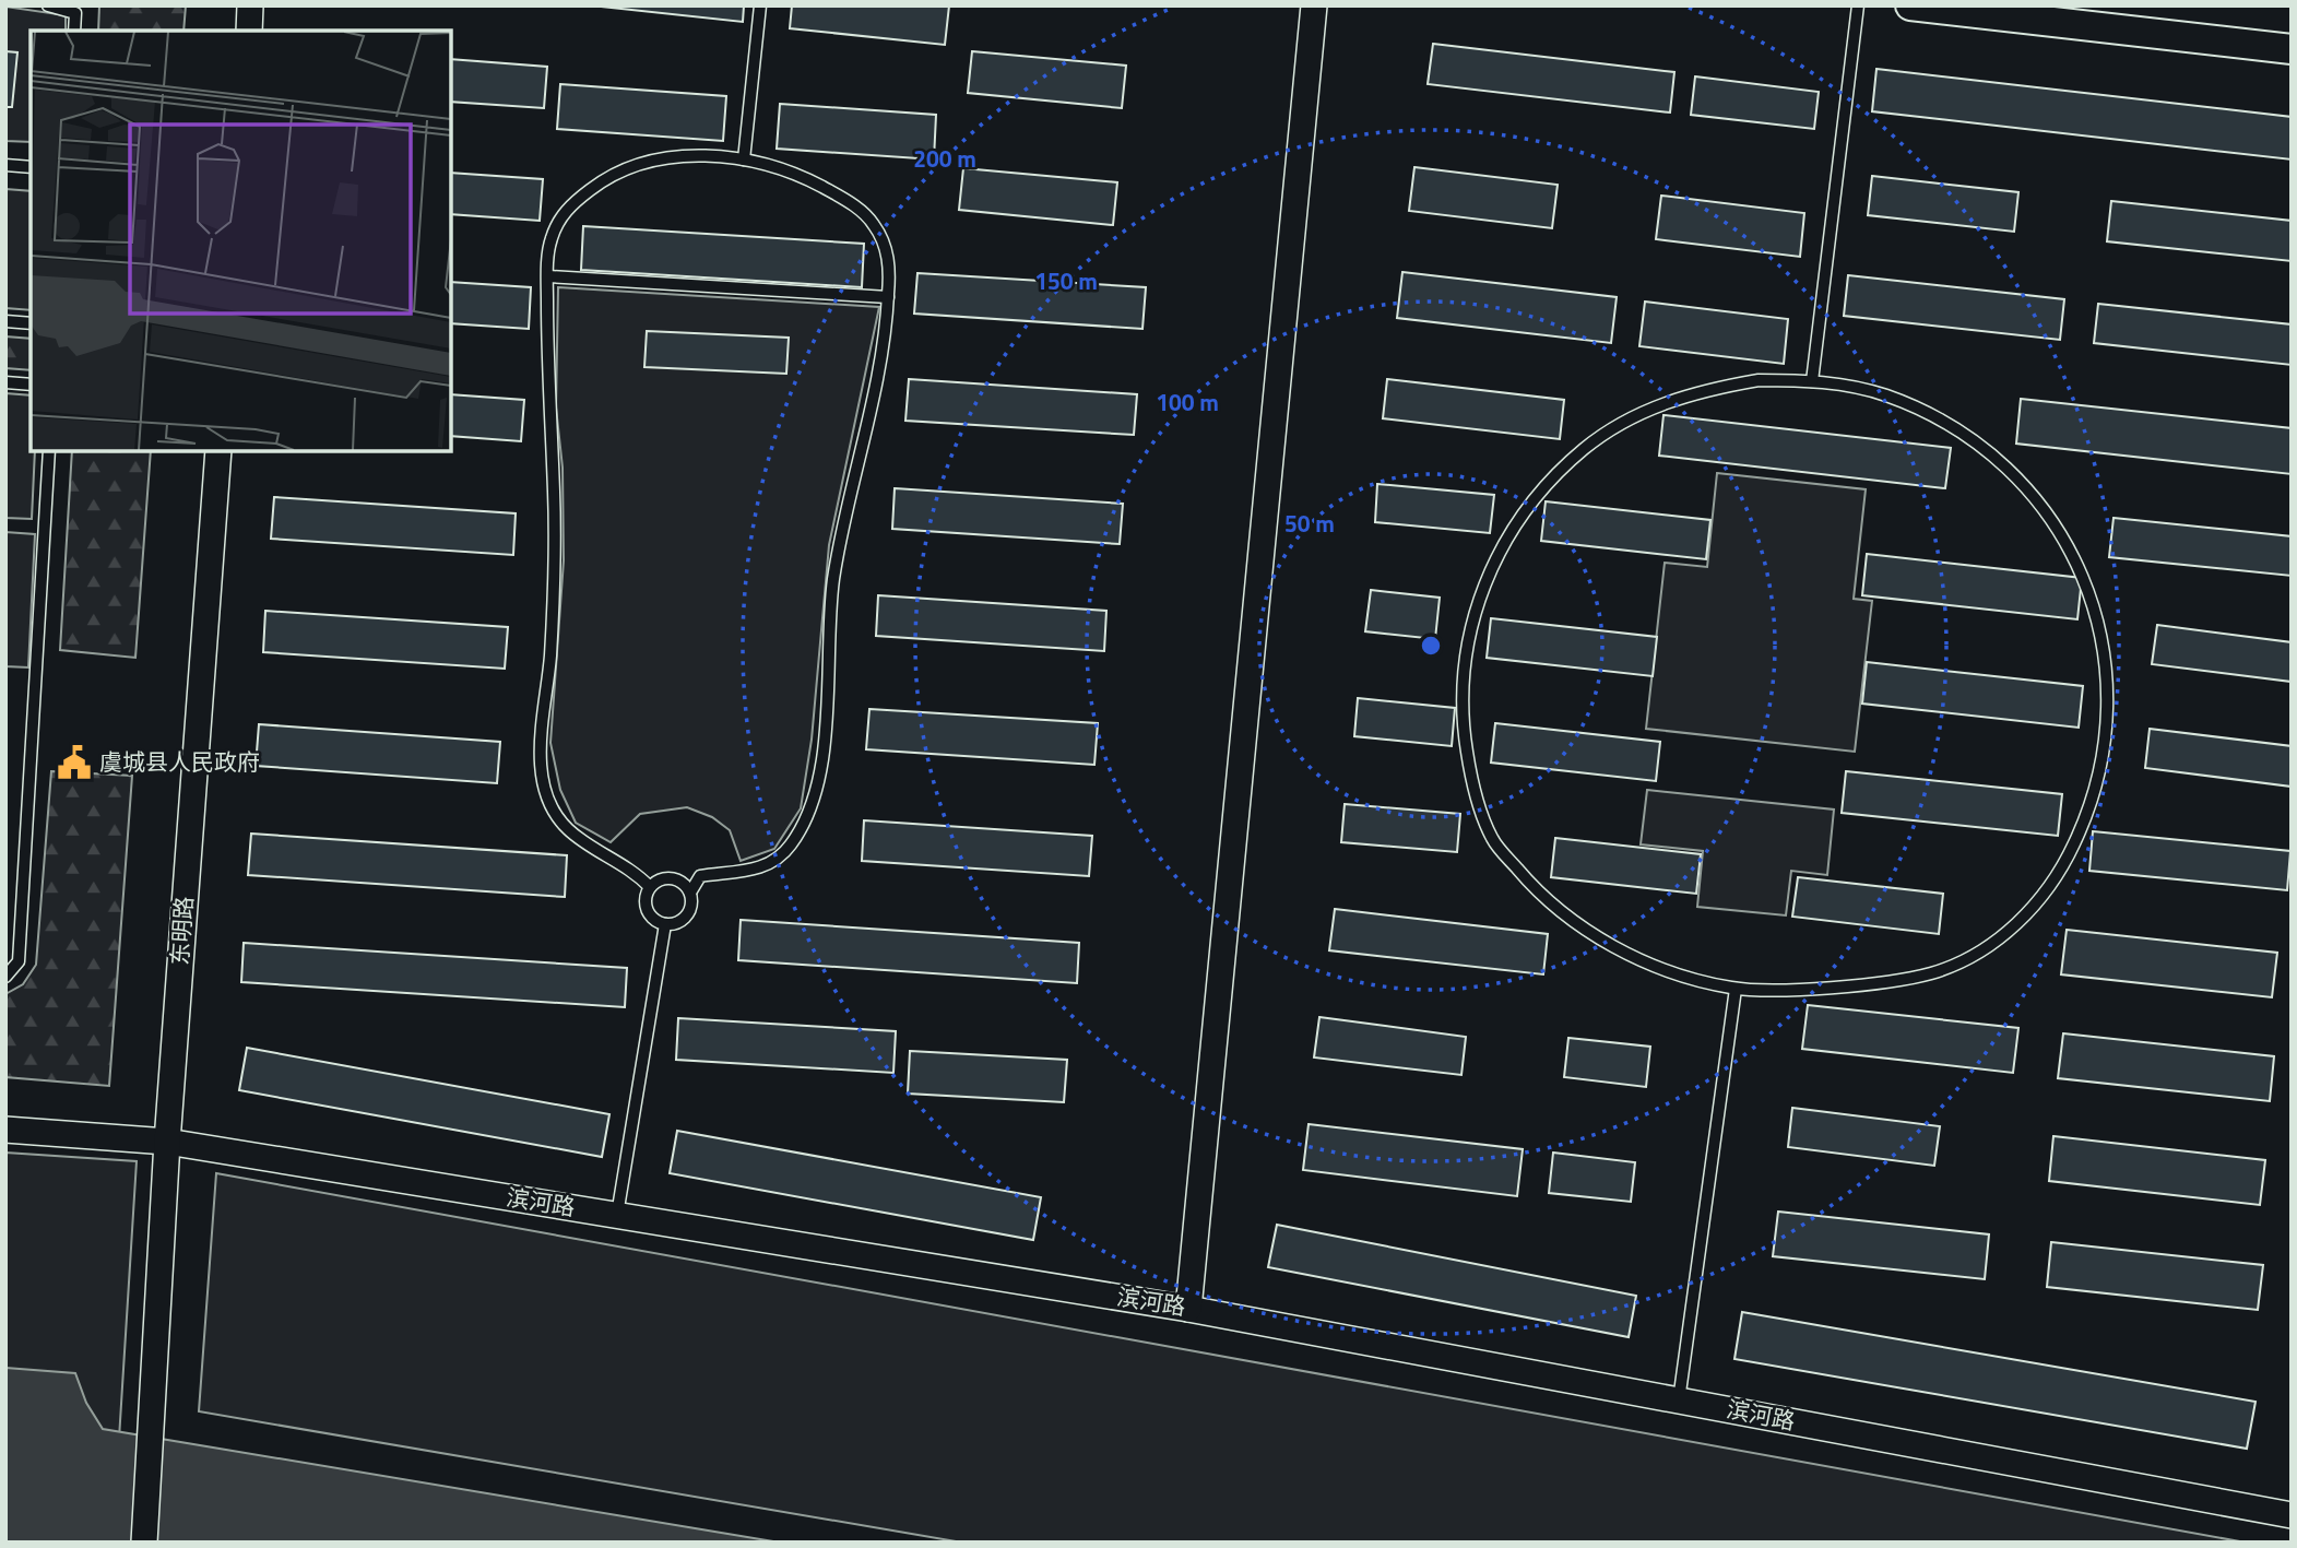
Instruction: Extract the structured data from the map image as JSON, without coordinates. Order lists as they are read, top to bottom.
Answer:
{
  "streets": {
    "street": ["东明路", "滨河路"]
  },
  "crossings": [
    ["东明路", "滨河路"]
  ],
  "places": {
    "public building": ["虞城县人民政府"]
  },
  "rings": [
    "200 m",
    "150 m",
    "100 m",
    "50 m"
  ]
}
